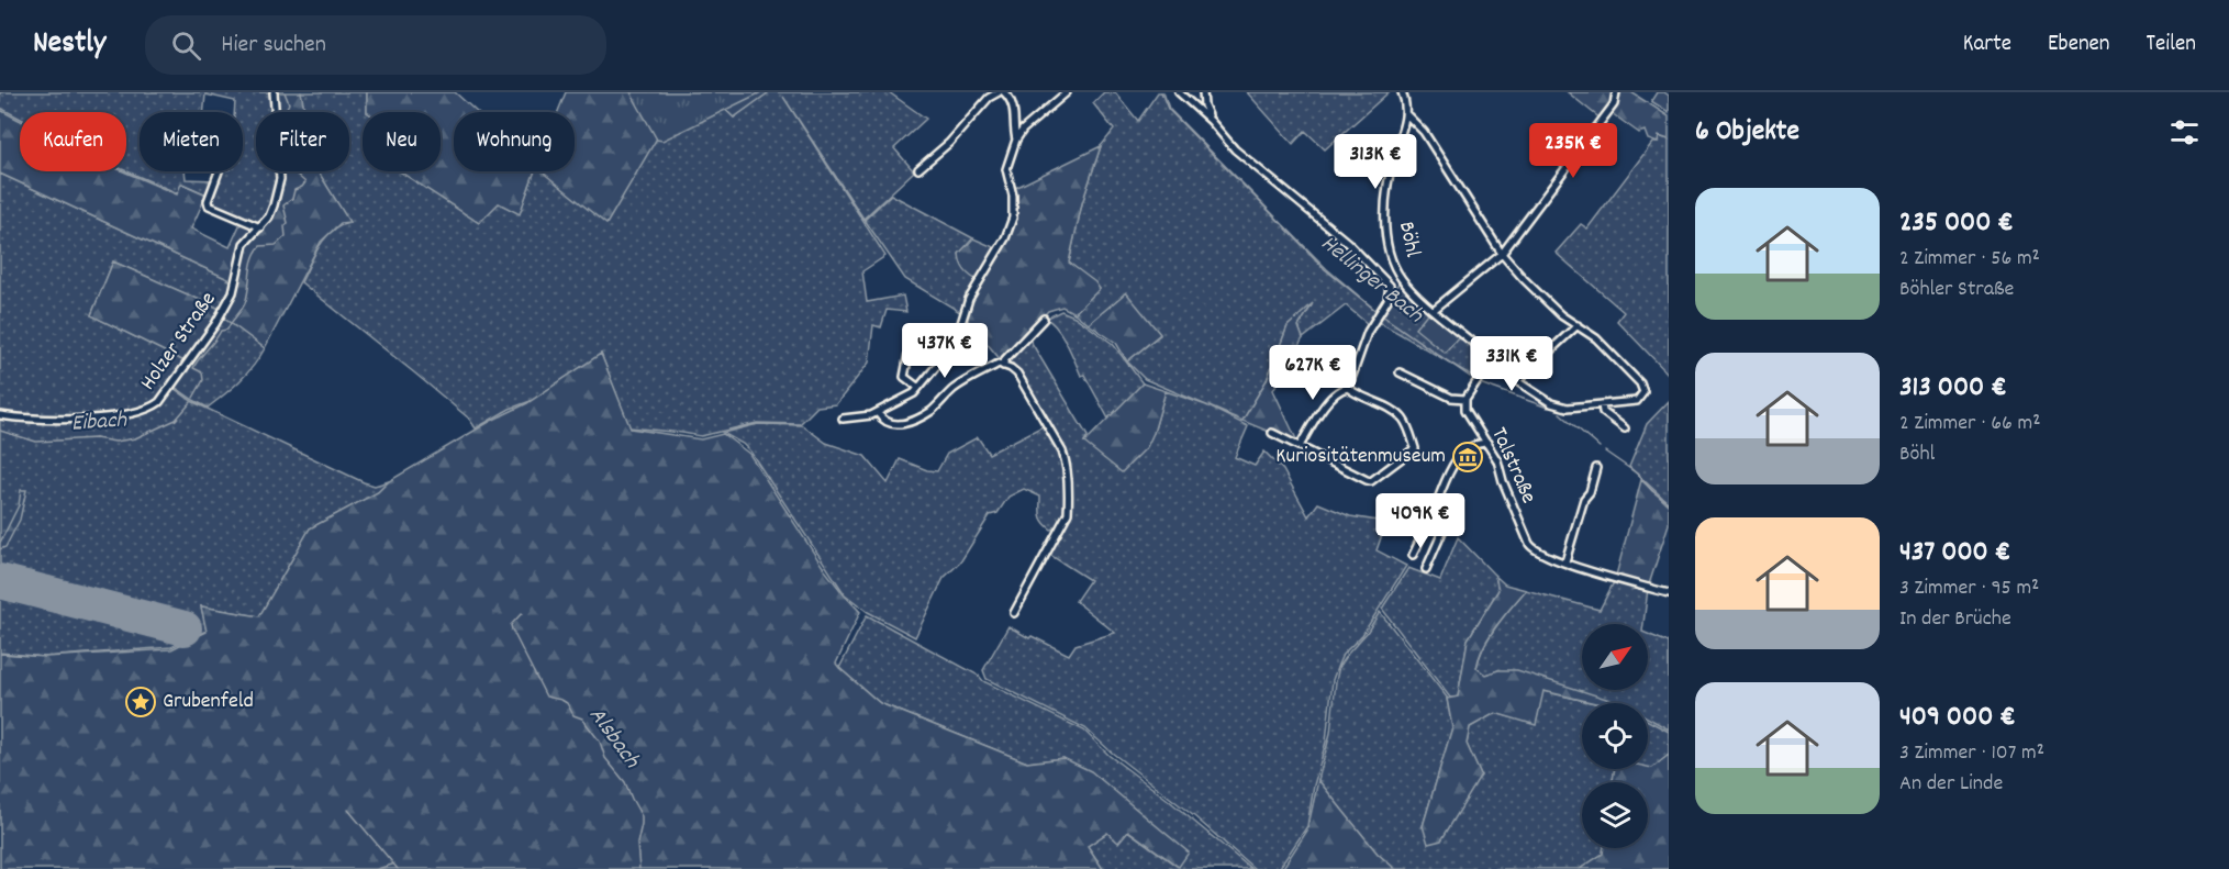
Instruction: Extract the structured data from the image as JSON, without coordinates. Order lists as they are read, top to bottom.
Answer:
{
  "streets": {
    "street": ["Böhl", "Holzer Straße", "Talstraße"]
  },
  "water": ["Hellinger Bach", "Eibach", "Alsbach"],
  "places": {
    "museum": ["Kuriositätenmuseum"],
    "place": ["Grubenfeld"]
  },
  "north": "top right",
  "page": {
    "header": "Nestly",
    "search": "Hier suchen",
    "nav": ["Karte", "Ebenen", "Teilen"],
    "heading": "6 Objekte",
    "chip": [
      "Kaufen",
      "Mieten",
      "Filter",
      "Neu",
      "Wohnung"
    ],
    "price": [
      "235K €",
      "313K €",
      "437K €",
      "331K €",
      "627K €",
      "409K €"
    ],
    "list": [
      {
        "name": "235 000 €",
        "note": "2 Zimmer · 56 m² · Böhler Straße"
      },
      {
        "name": "313 000 €",
        "note": "2 Zimmer · 66 m² · Böhl"
      },
      {
        "name": "437 000 €",
        "note": "3 Zimmer · 95 m² · In der Brüche"
      },
      {
        "name": "409 000 €",
        "note": "3 Zimmer · 107 m² · An der Linde"
      }
    ]
  }
}
